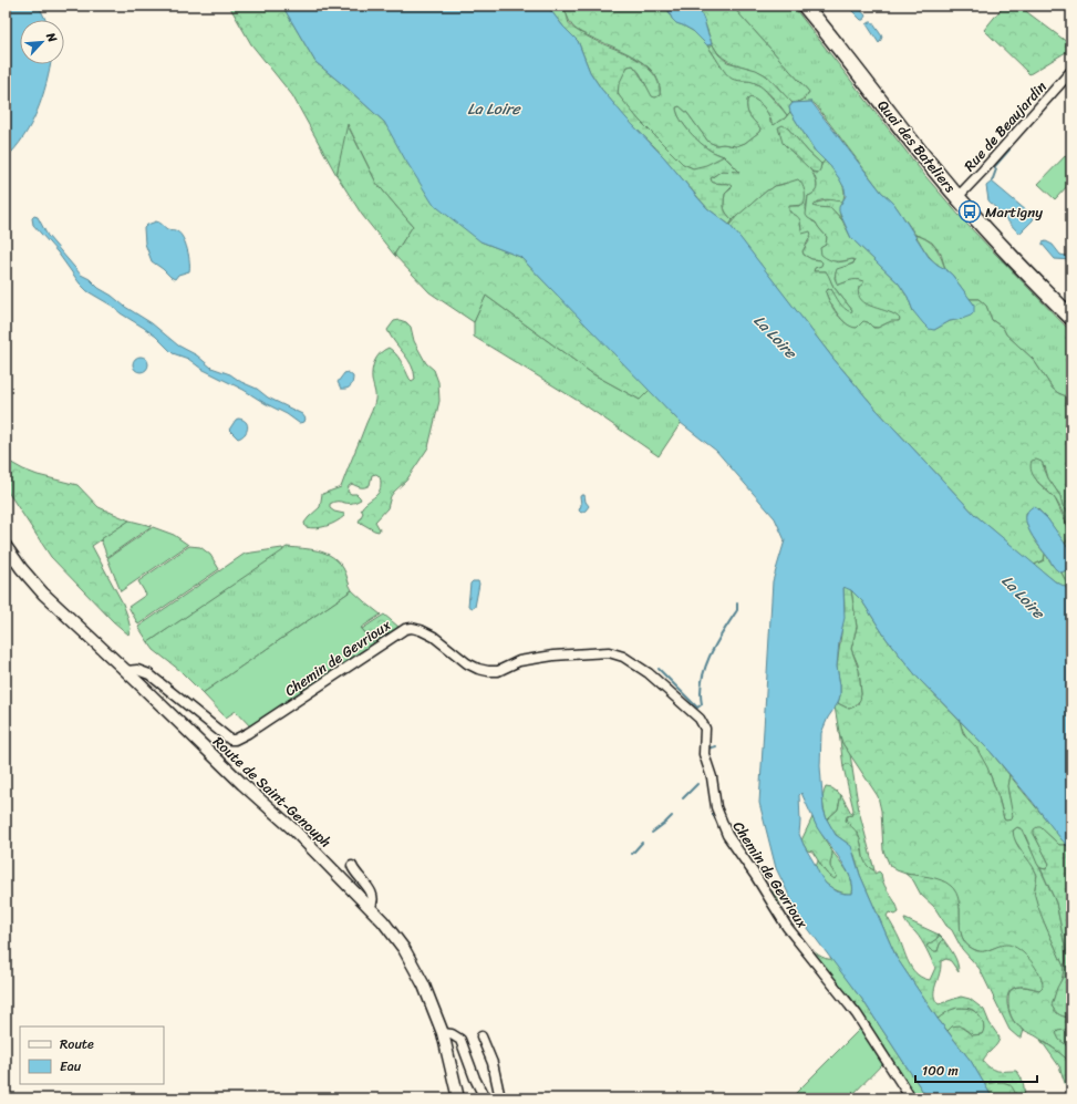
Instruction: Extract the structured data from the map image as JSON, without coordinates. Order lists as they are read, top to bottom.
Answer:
{
  "streets": {
    "main road": ["Quai des Bateliers"],
    "street": ["Rue de Beaujardin", "Chemin de Gevrioux", "Route de Saint-Genouph"]
  },
  "crossings": [
    ["Rue de Beaujardin", "Quai des Bateliers"],
    ["Chemin de Gevrioux", "Route de Saint-Genouph"]
  ],
  "water": ["La Loire"],
  "places": {
    "bus stop": ["Martigny"]
  },
  "legend": ["Route", "Eau"],
  "scale_bar": "100 m",
  "north": "top right"
}
